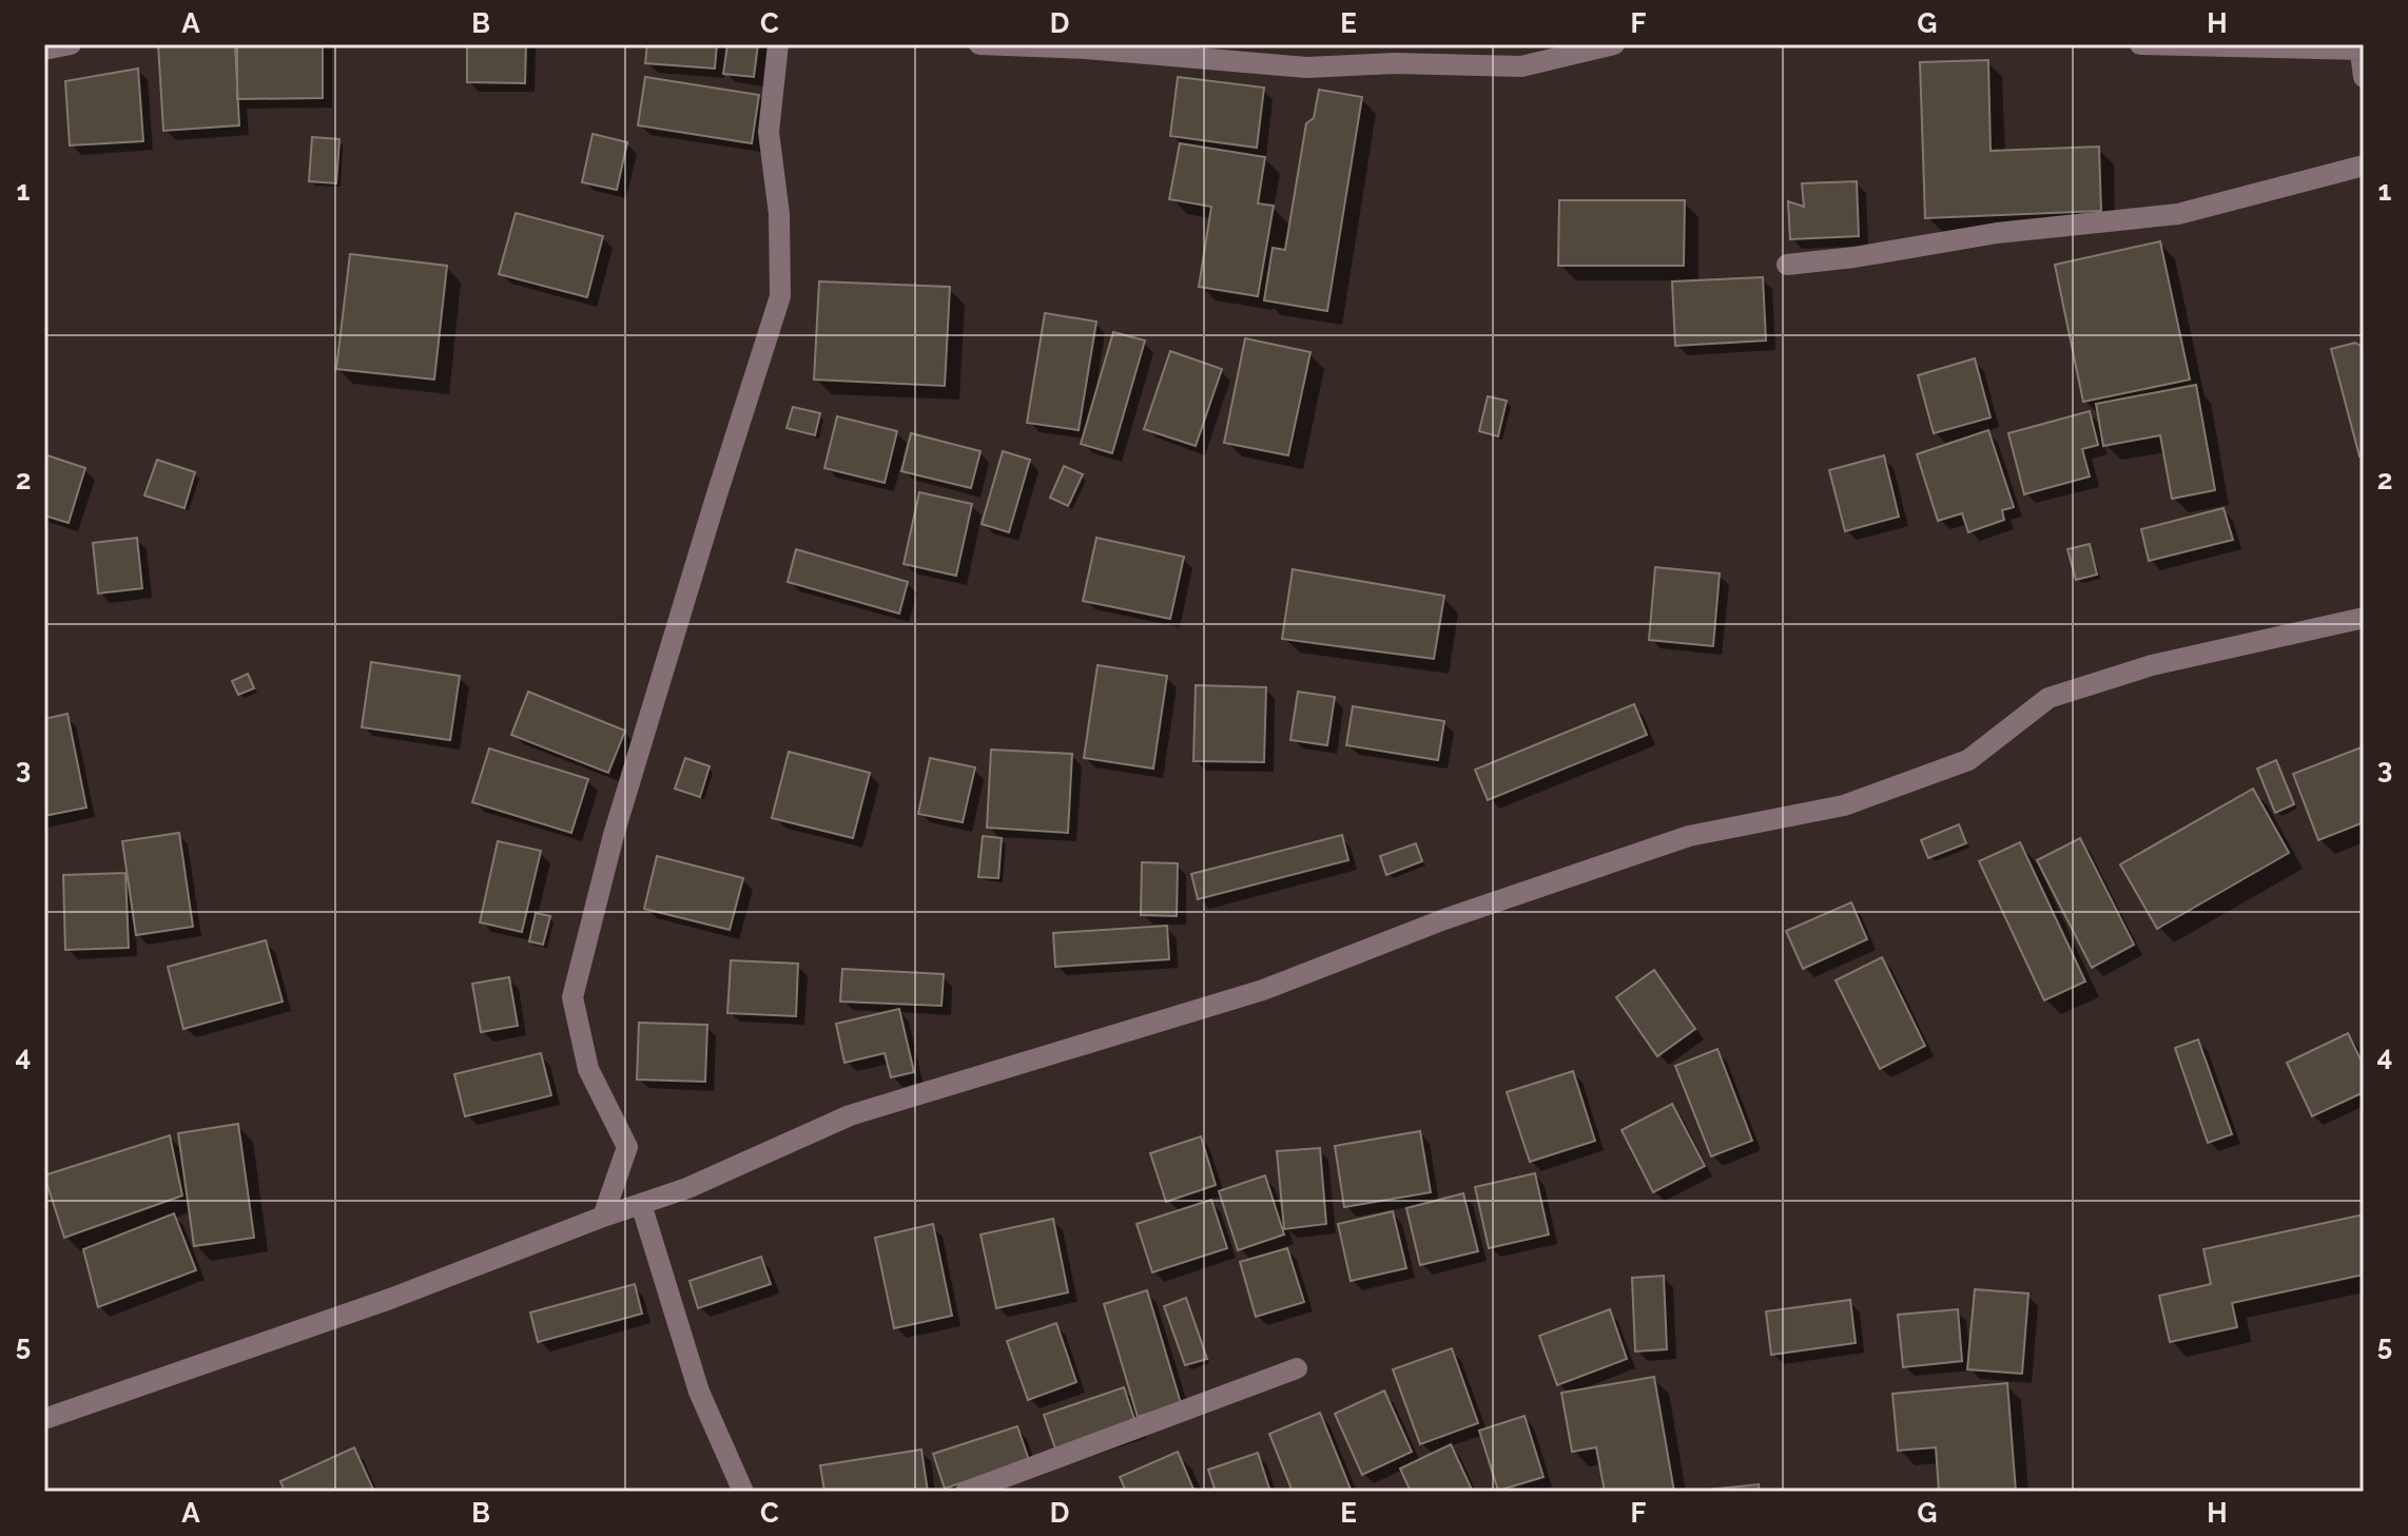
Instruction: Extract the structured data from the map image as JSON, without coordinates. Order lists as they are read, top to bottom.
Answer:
{
  "grid": {
    "columns": [
      "A",
      "B",
      "C",
      "D",
      "E",
      "F",
      "G",
      "H"
    ],
    "rows": [
      "1",
      "2",
      "3",
      "4",
      "5"
    ]
  }
}
